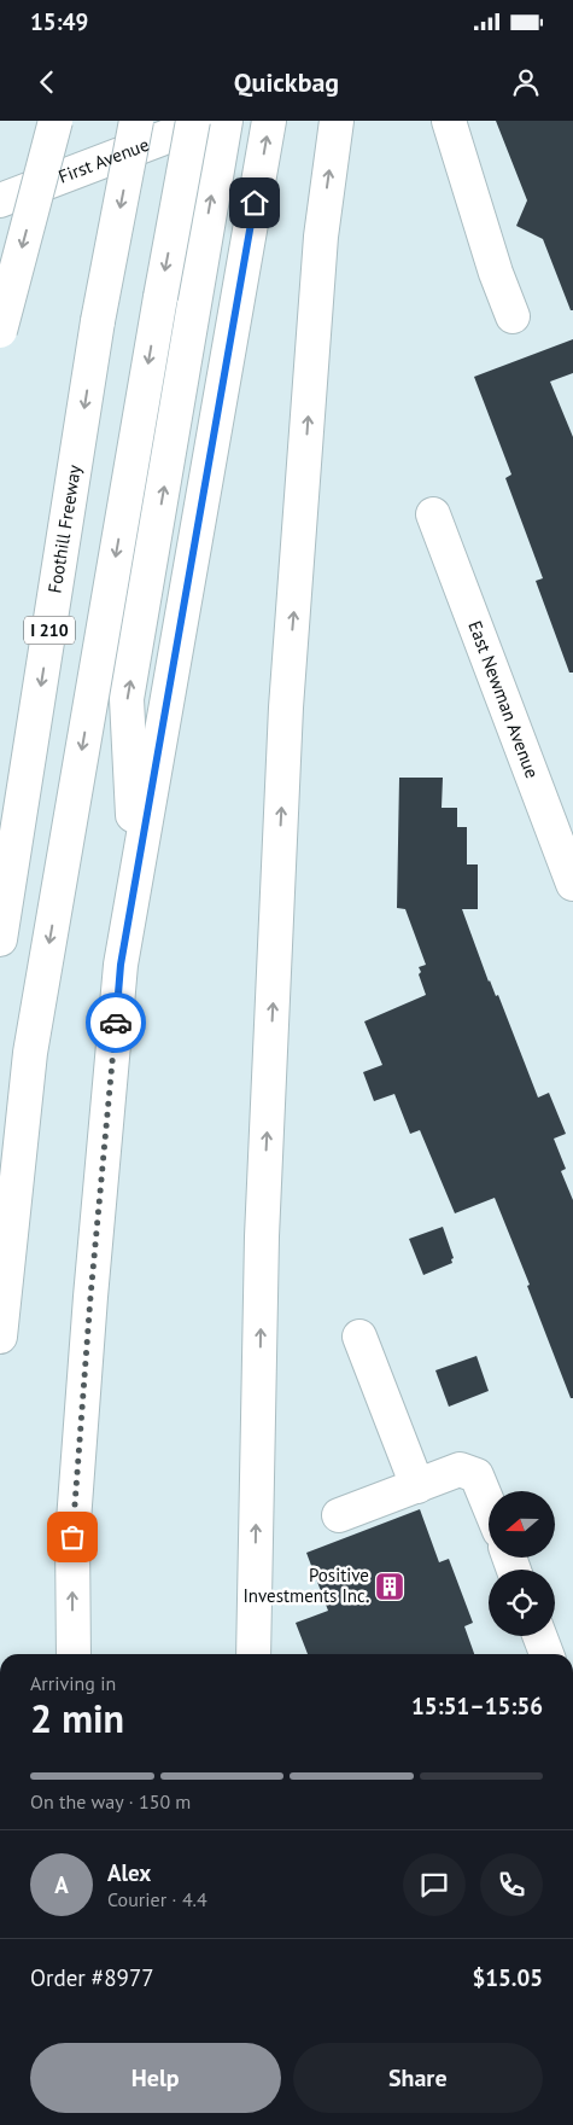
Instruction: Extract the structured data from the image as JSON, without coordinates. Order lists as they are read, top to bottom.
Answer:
{
  "streets": {
    "main road": [
      "First Avenue",
      "Foothill Freeway",
      "I 210",
      "East Newman Avenue"
    ]
  },
  "places": {
    "building": ["Positive Investments Inc."]
  },
  "north": "left",
  "page": {
    "status": "15:49",
    "header": "Quickbag",
    "heading": ["2 min", "Arriving in", "15:51–15:56"],
    "panel": [
      "Alex",
      "Courier · 4.4",
      "Order #8977",
      "$15.05"
    ],
    "bar": "On the way · 150 m",
    "round": "A",
    "buttons": ["Help", "Share"]
  }
}
